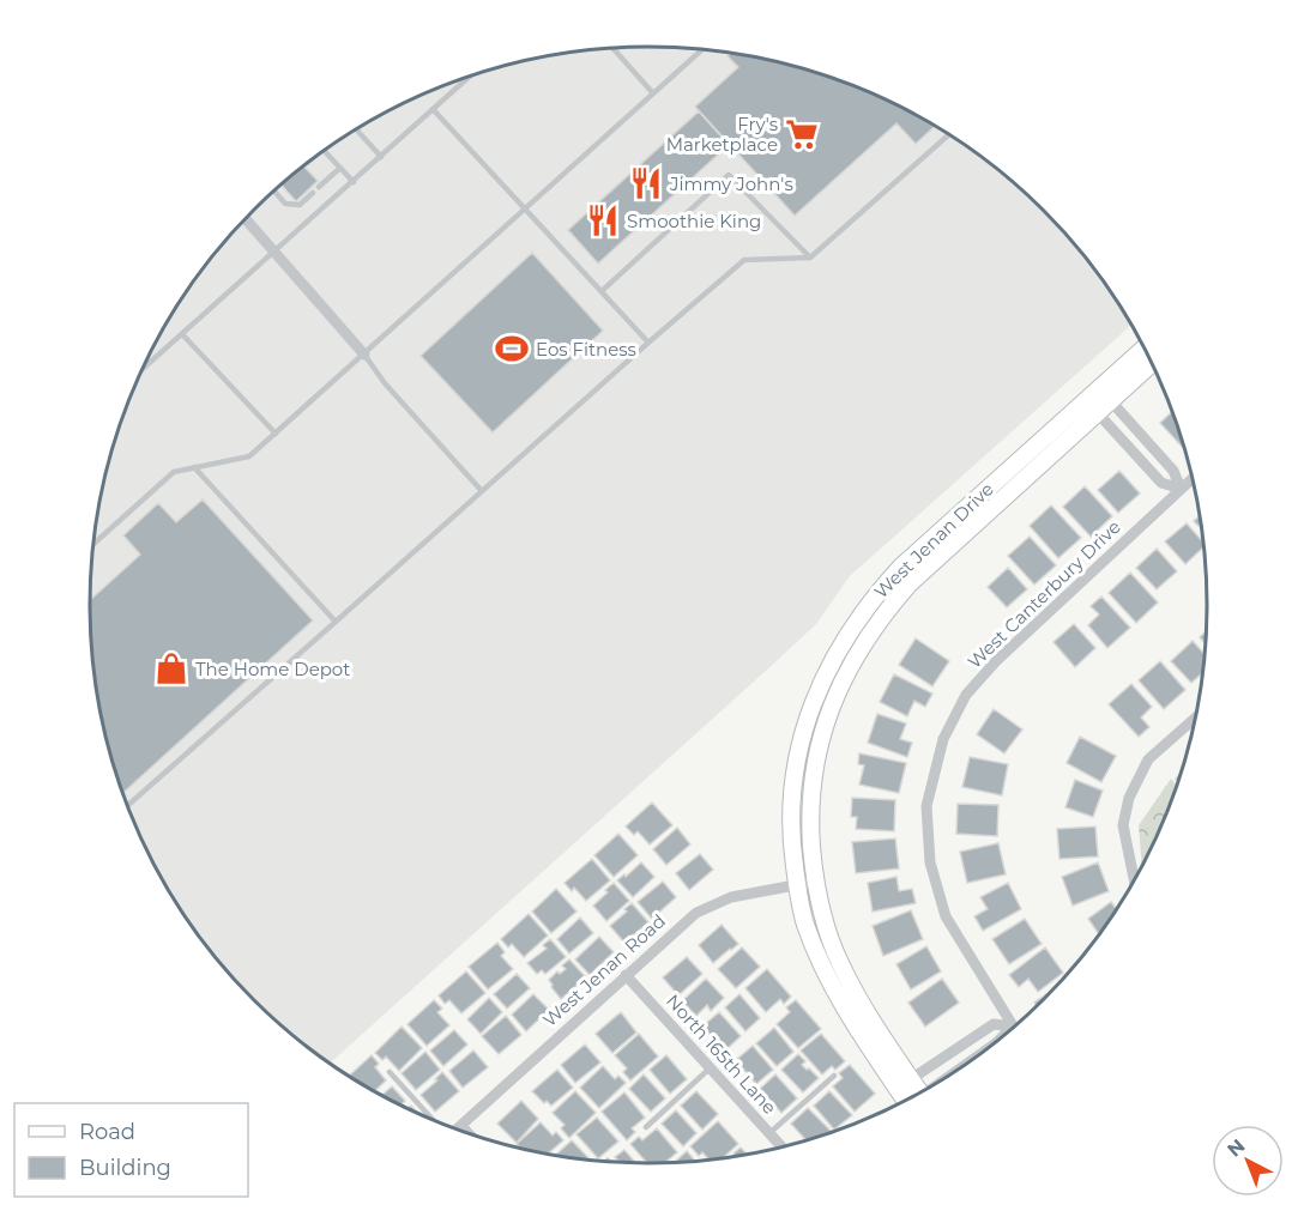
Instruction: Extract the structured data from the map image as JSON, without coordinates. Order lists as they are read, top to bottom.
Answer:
{
  "streets": {
    "street": [
      "West Jenan Drive",
      "West Canterbury Drive",
      "West Jenan Road",
      "North 165th Lane"
    ]
  },
  "crossings": [
    ["West Jenan Drive", "West Jenan Road"],
    ["West Jenan Road", "North 165th Lane"]
  ],
  "places": {
    "supermarket": ["Fry's Marketplace"],
    "restaurant": ["Jimmy John's", "Smoothie King"],
    "sports": ["Eos Fitness"],
    "shop": ["The Home Depot"]
  },
  "legend": ["Road", "Building"],
  "north": "top left"
}
